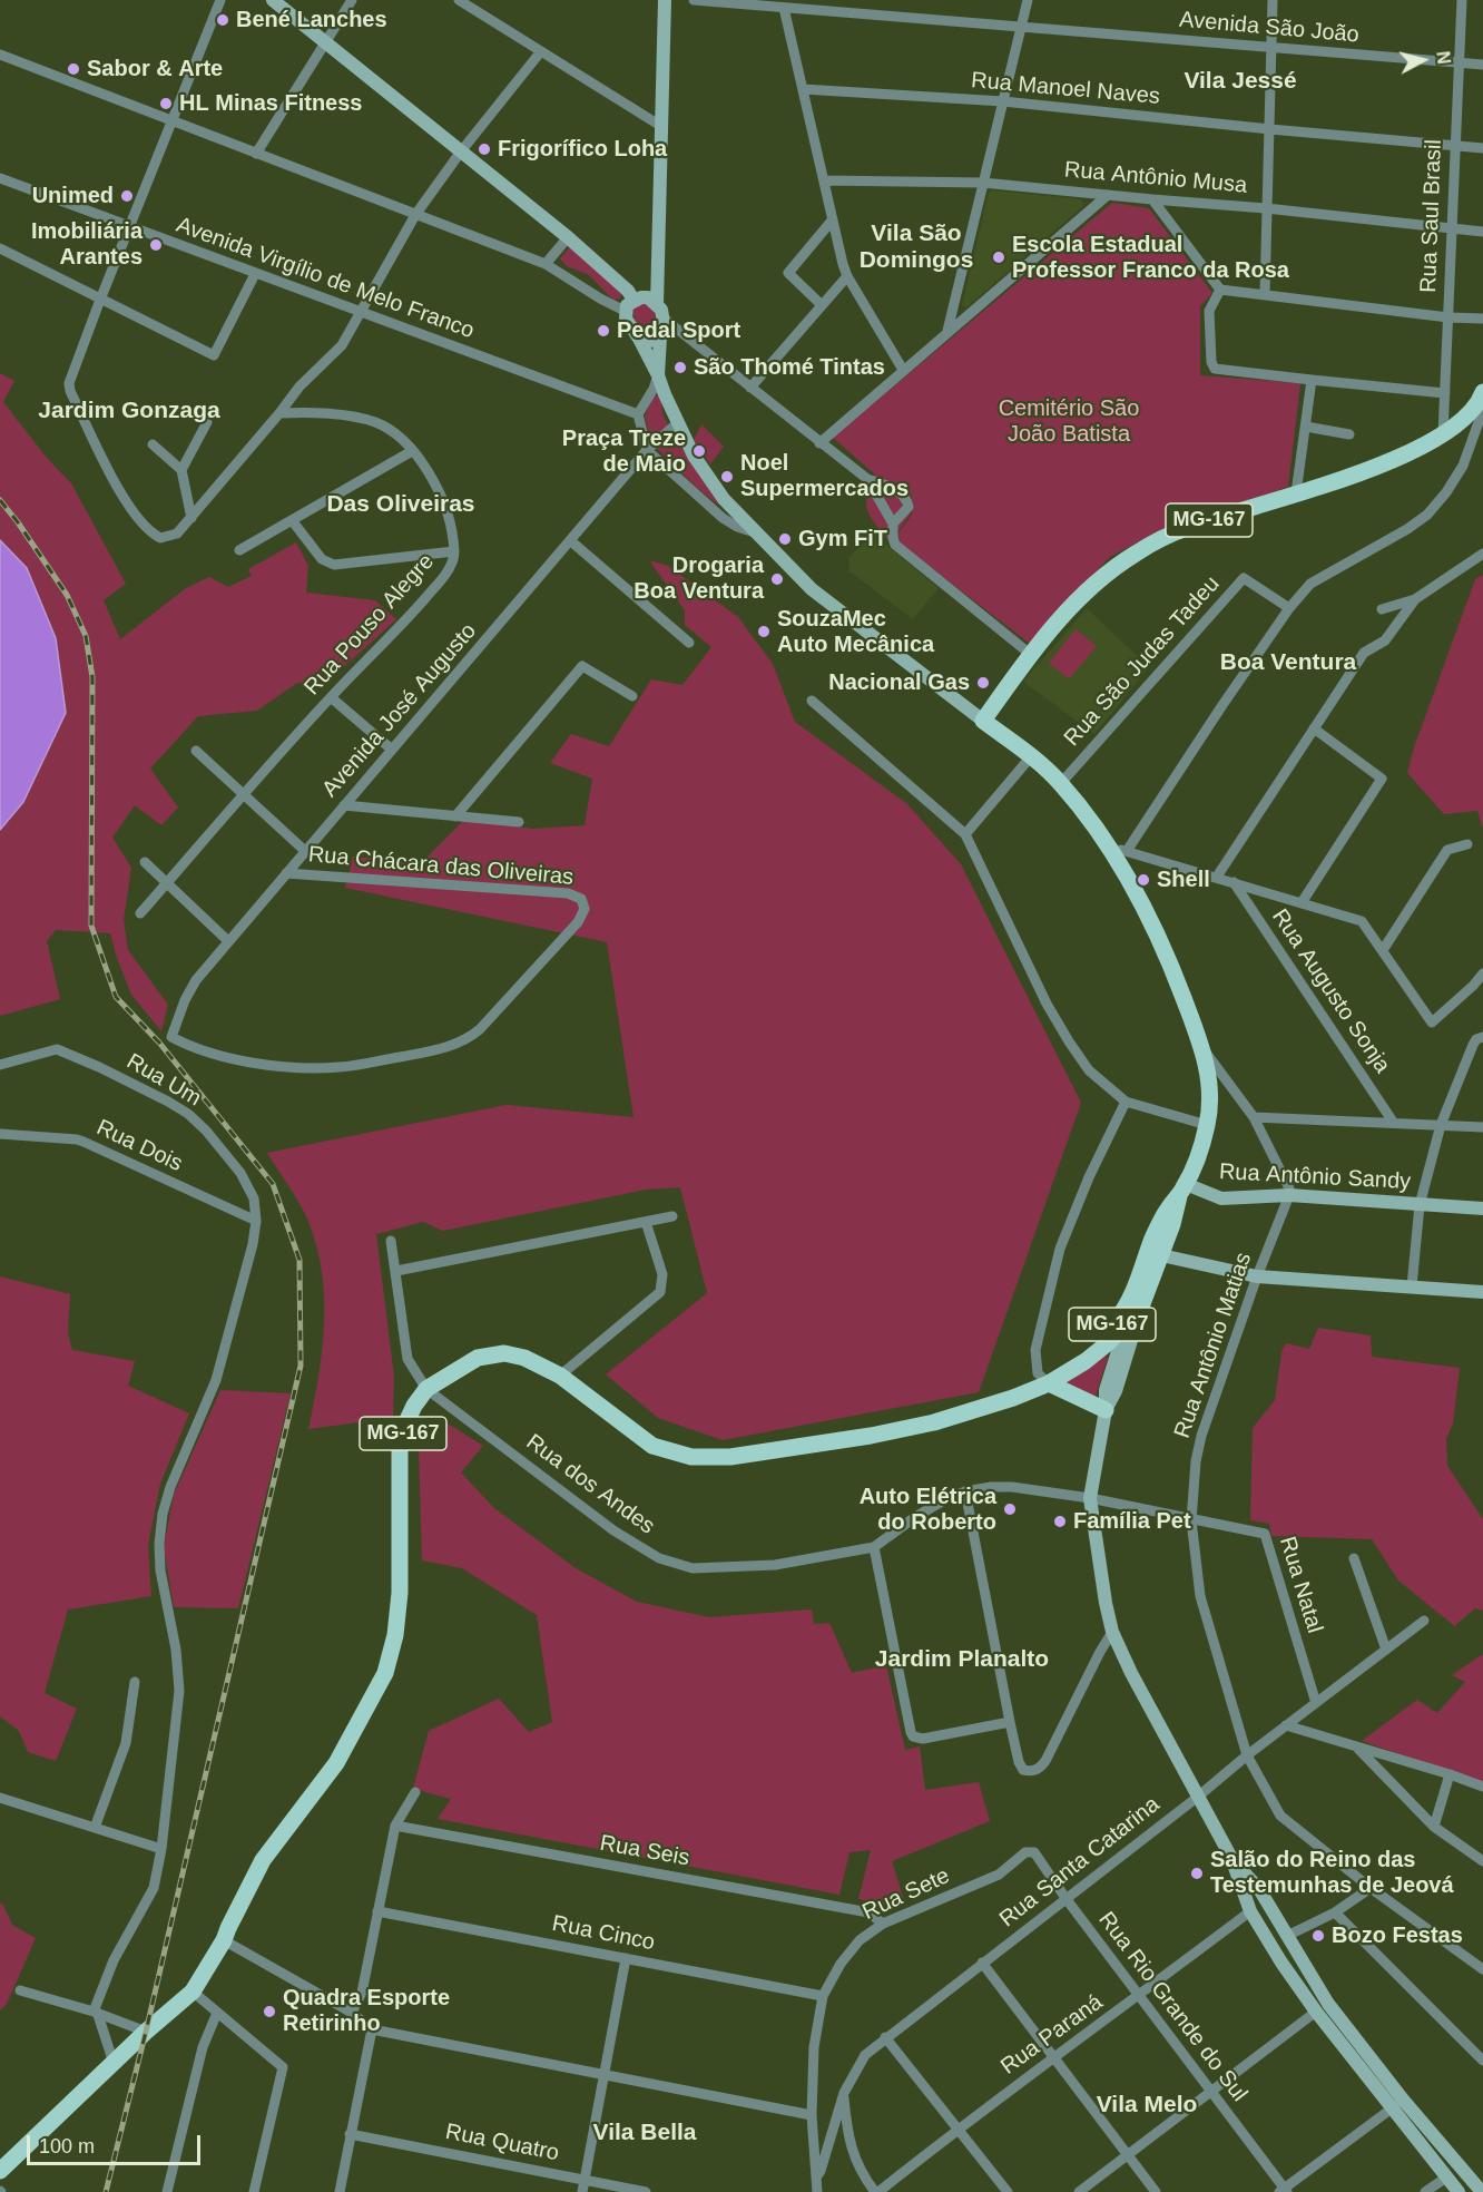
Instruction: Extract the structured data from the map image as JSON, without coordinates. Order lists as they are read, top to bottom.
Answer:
{
  "streets": {
    "main road": ["MG-167"],
    "street": [
      "Avenida São João",
      "Rua Manoel Naves",
      "Rua Antônio Musa",
      "Rua Saul Brasil",
      "Avenida Virgílio de Melo Franco",
      "Rua Pouso Alegre",
      "Rua São Judas Tadeu",
      "Avenida José Augusto",
      "Rua Chácara das Oliveiras",
      "Rua Augusto Sonja",
      "Rua Um",
      "Rua Dois",
      "Rua Antônio Sandy",
      "Rua Antônio Matias",
      "Rua dos Andes",
      "Rua Natal",
      "Rua Seis",
      "Rua Santa Catarina",
      "Rua Sete",
      "Rua Cinco",
      "Rua Rio Grande do Sul",
      "Rua Paraná",
      "Rua Quatro"
    ]
  },
  "crossings": [
    ["Avenida São João", "Rua Saul Brasil"],
    ["Rua Manoel Naves", "Rua Saul Brasil"],
    ["Rua Antônio Musa", "Rua Saul Brasil"],
    ["Rua Saul Brasil", "MG-167"],
    ["MG-167", "Rua São Judas Tadeu"],
    ["MG-167", "Rua Antônio Sandy"],
    ["MG-167", "Rua dos Andes"],
    ["Avenida José Augusto", "Rua Chácara das Oliveiras"],
    ["Rua Um", "Rua Dois"],
    ["Rua Antônio Sandy", "Rua Antônio Matias"],
    ["Rua Antônio Matias", "Rua Natal"],
    ["Rua Antônio Matias", "Rua Santa Catarina"],
    ["Rua dos Andes", "Rua Natal"],
    ["Rua Natal", "Rua Santa Catarina"],
    ["Rua Seis", "Rua Sete"],
    ["Rua Santa Catarina", "Rua Sete"],
    ["Rua Santa Catarina", "Rua Rio Grande do Sul"],
    ["Rua Sete", "Rua Cinco"],
    ["Rua Sete", "Rua Rio Grande do Sul"],
    ["Rua Rio Grande do Sul", "Rua Paraná"]
  ],
  "districts": [
    "Vila Jessé",
    "Vila São Domingos",
    "Jardim Gonzaga",
    "Das Oliveiras",
    "Boa Ventura",
    "Jardim Planalto",
    "Vila Melo",
    "Vila Bella"
  ],
  "parks": ["Cemitério São João Batista"],
  "places": [
    "Bené Lanches",
    "Sabor & Arte",
    "HL Minas Fitness",
    "Frigorífico Loha",
    "Unimed",
    "Imobiliária Arantes",
    "Escola Estadual Professor Franco da Rosa",
    "Pedal Sport",
    "São Thomé Tintas",
    "Praça Treze de Maio",
    "Noel Supermercados",
    "Gym FiT",
    "Drogaria Boa Ventura",
    "SouzaMec Auto Mecânica",
    "Nacional Gas",
    "Shell",
    "Auto Elétrica do Roberto",
    "Família Pet",
    "Salão do Reino das Testemunhas de Jeová",
    "Bozo Festas",
    "Quadra Esporte Retirinho"
  ],
  "scale_bar": "100 m",
  "north": "right"
}
